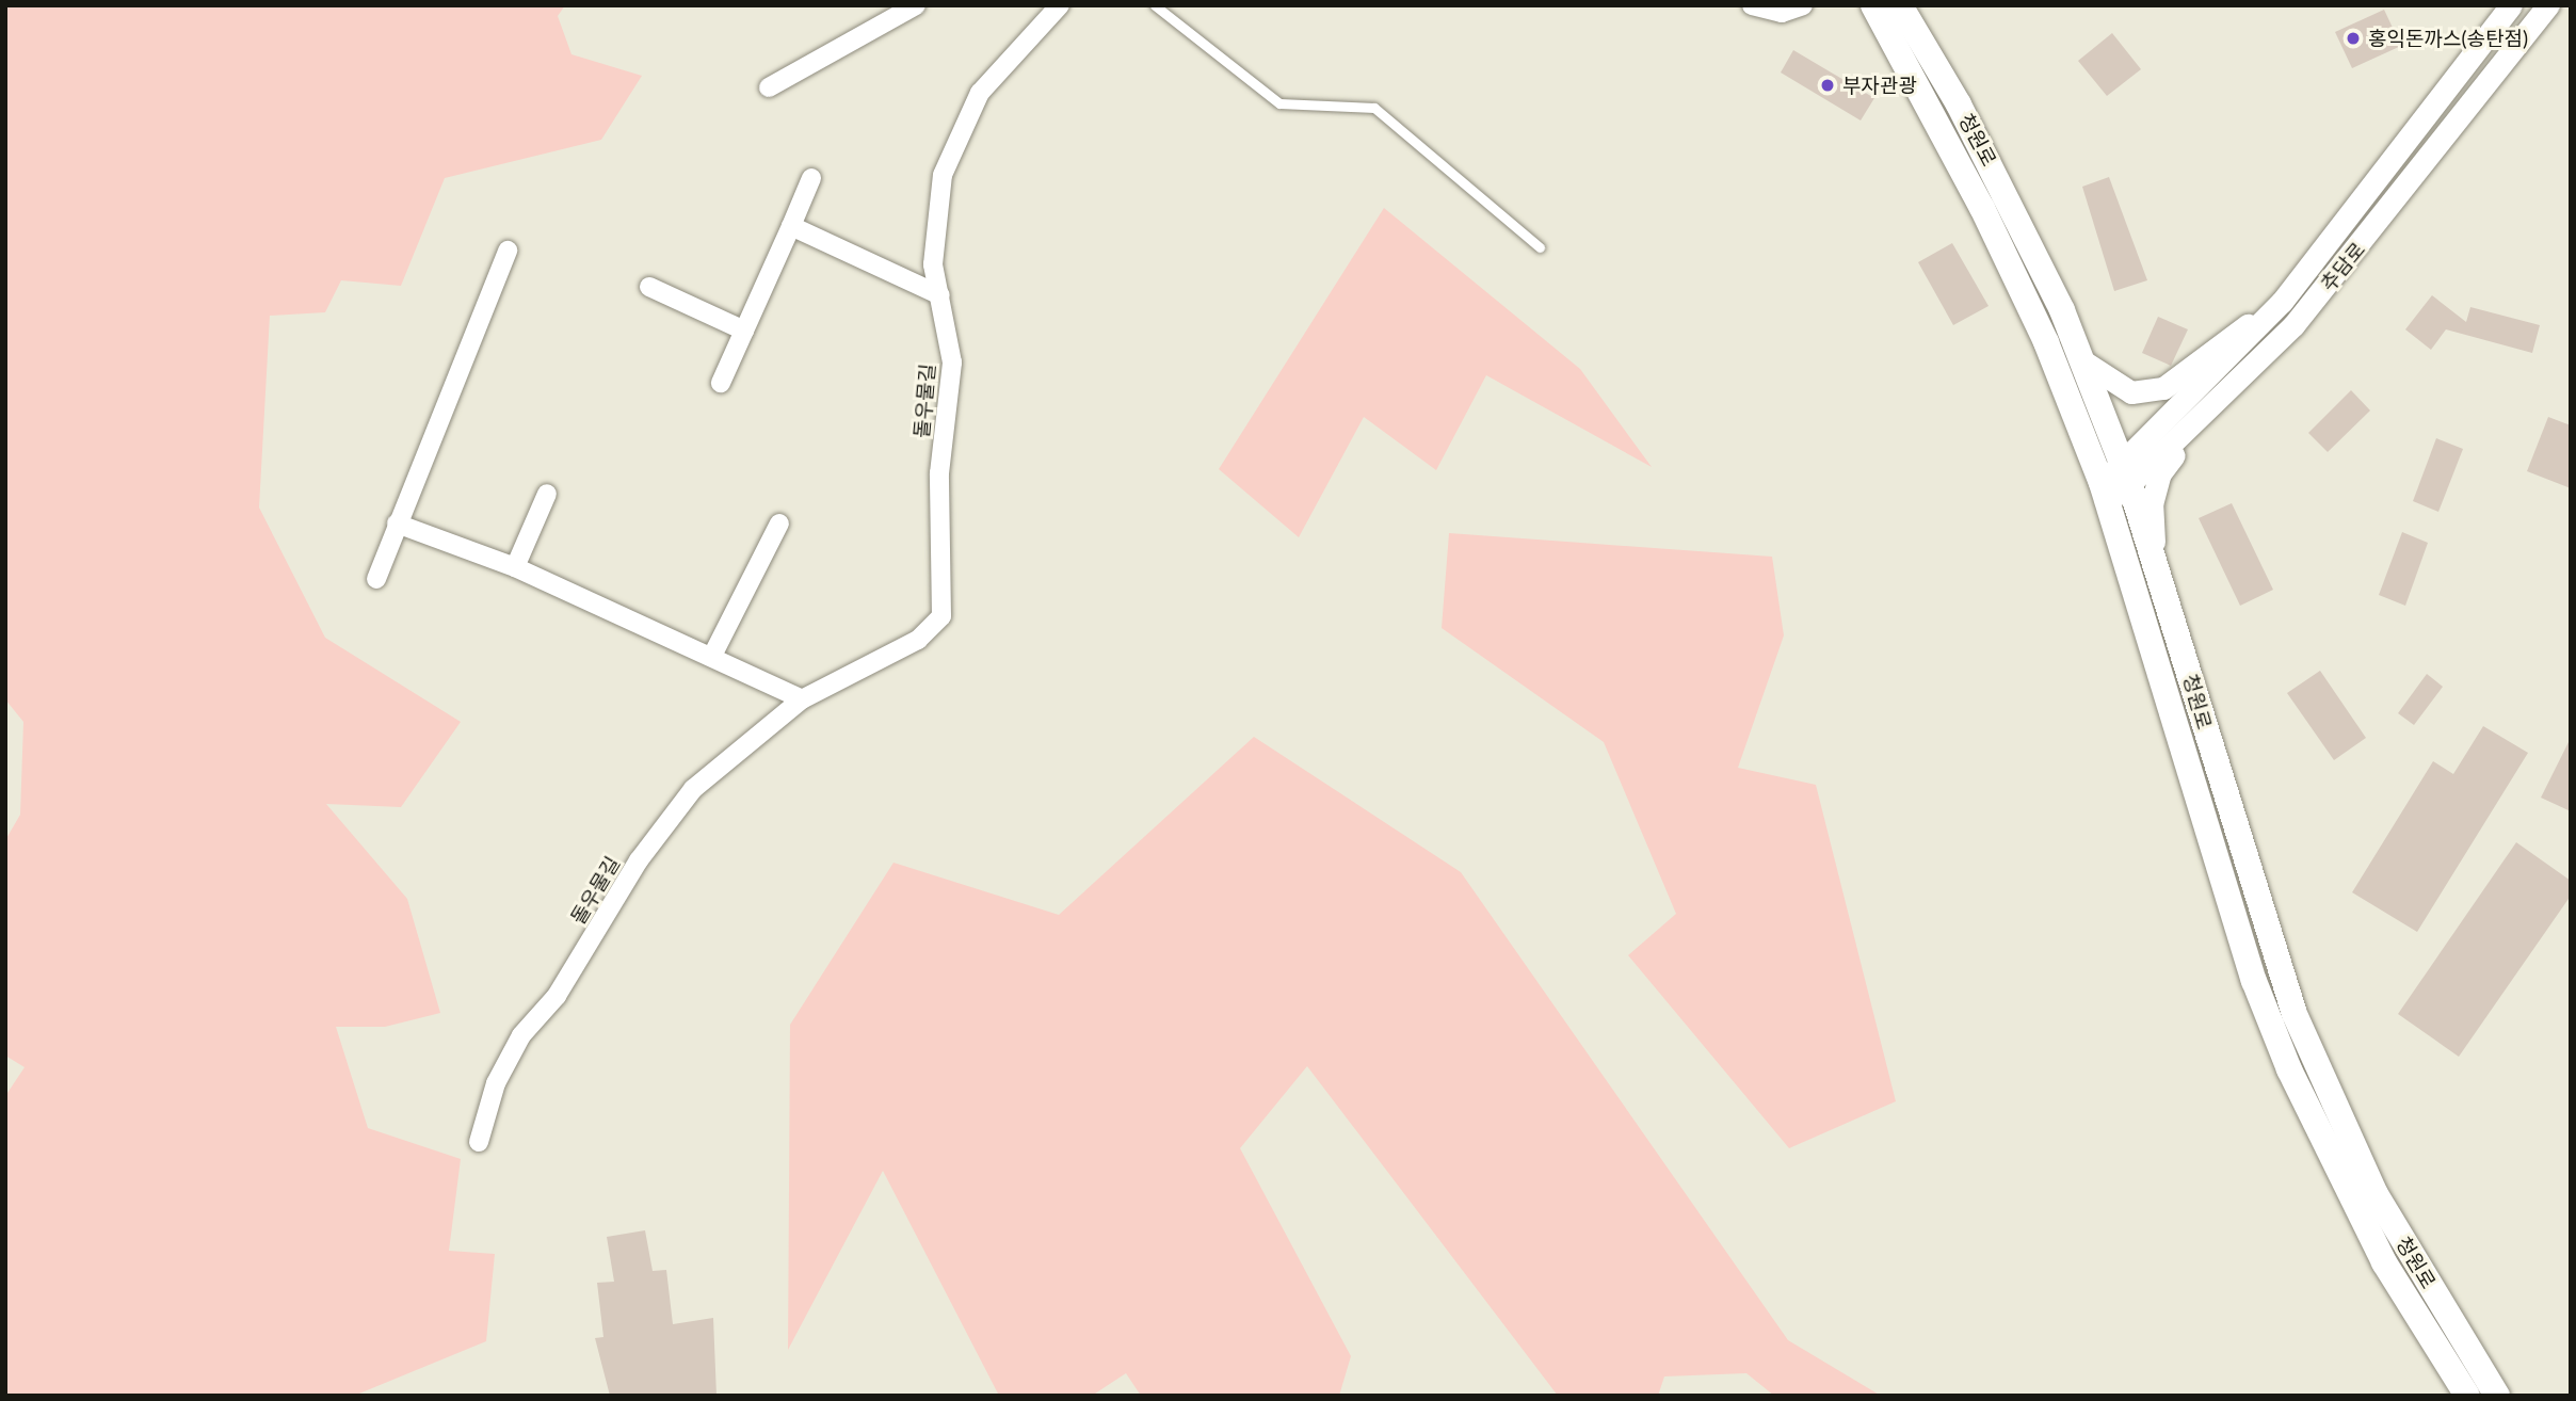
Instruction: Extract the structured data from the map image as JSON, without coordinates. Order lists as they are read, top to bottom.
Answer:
{
  "streets": {
    "main road": ["청원로"],
    "street": ["추담로", "돌우물길"]
  },
  "crossings": [
    ["청원로", "추담로"]
  ],
  "places": ["홍익돈까스(송탄점)", "부자관광"]
}
